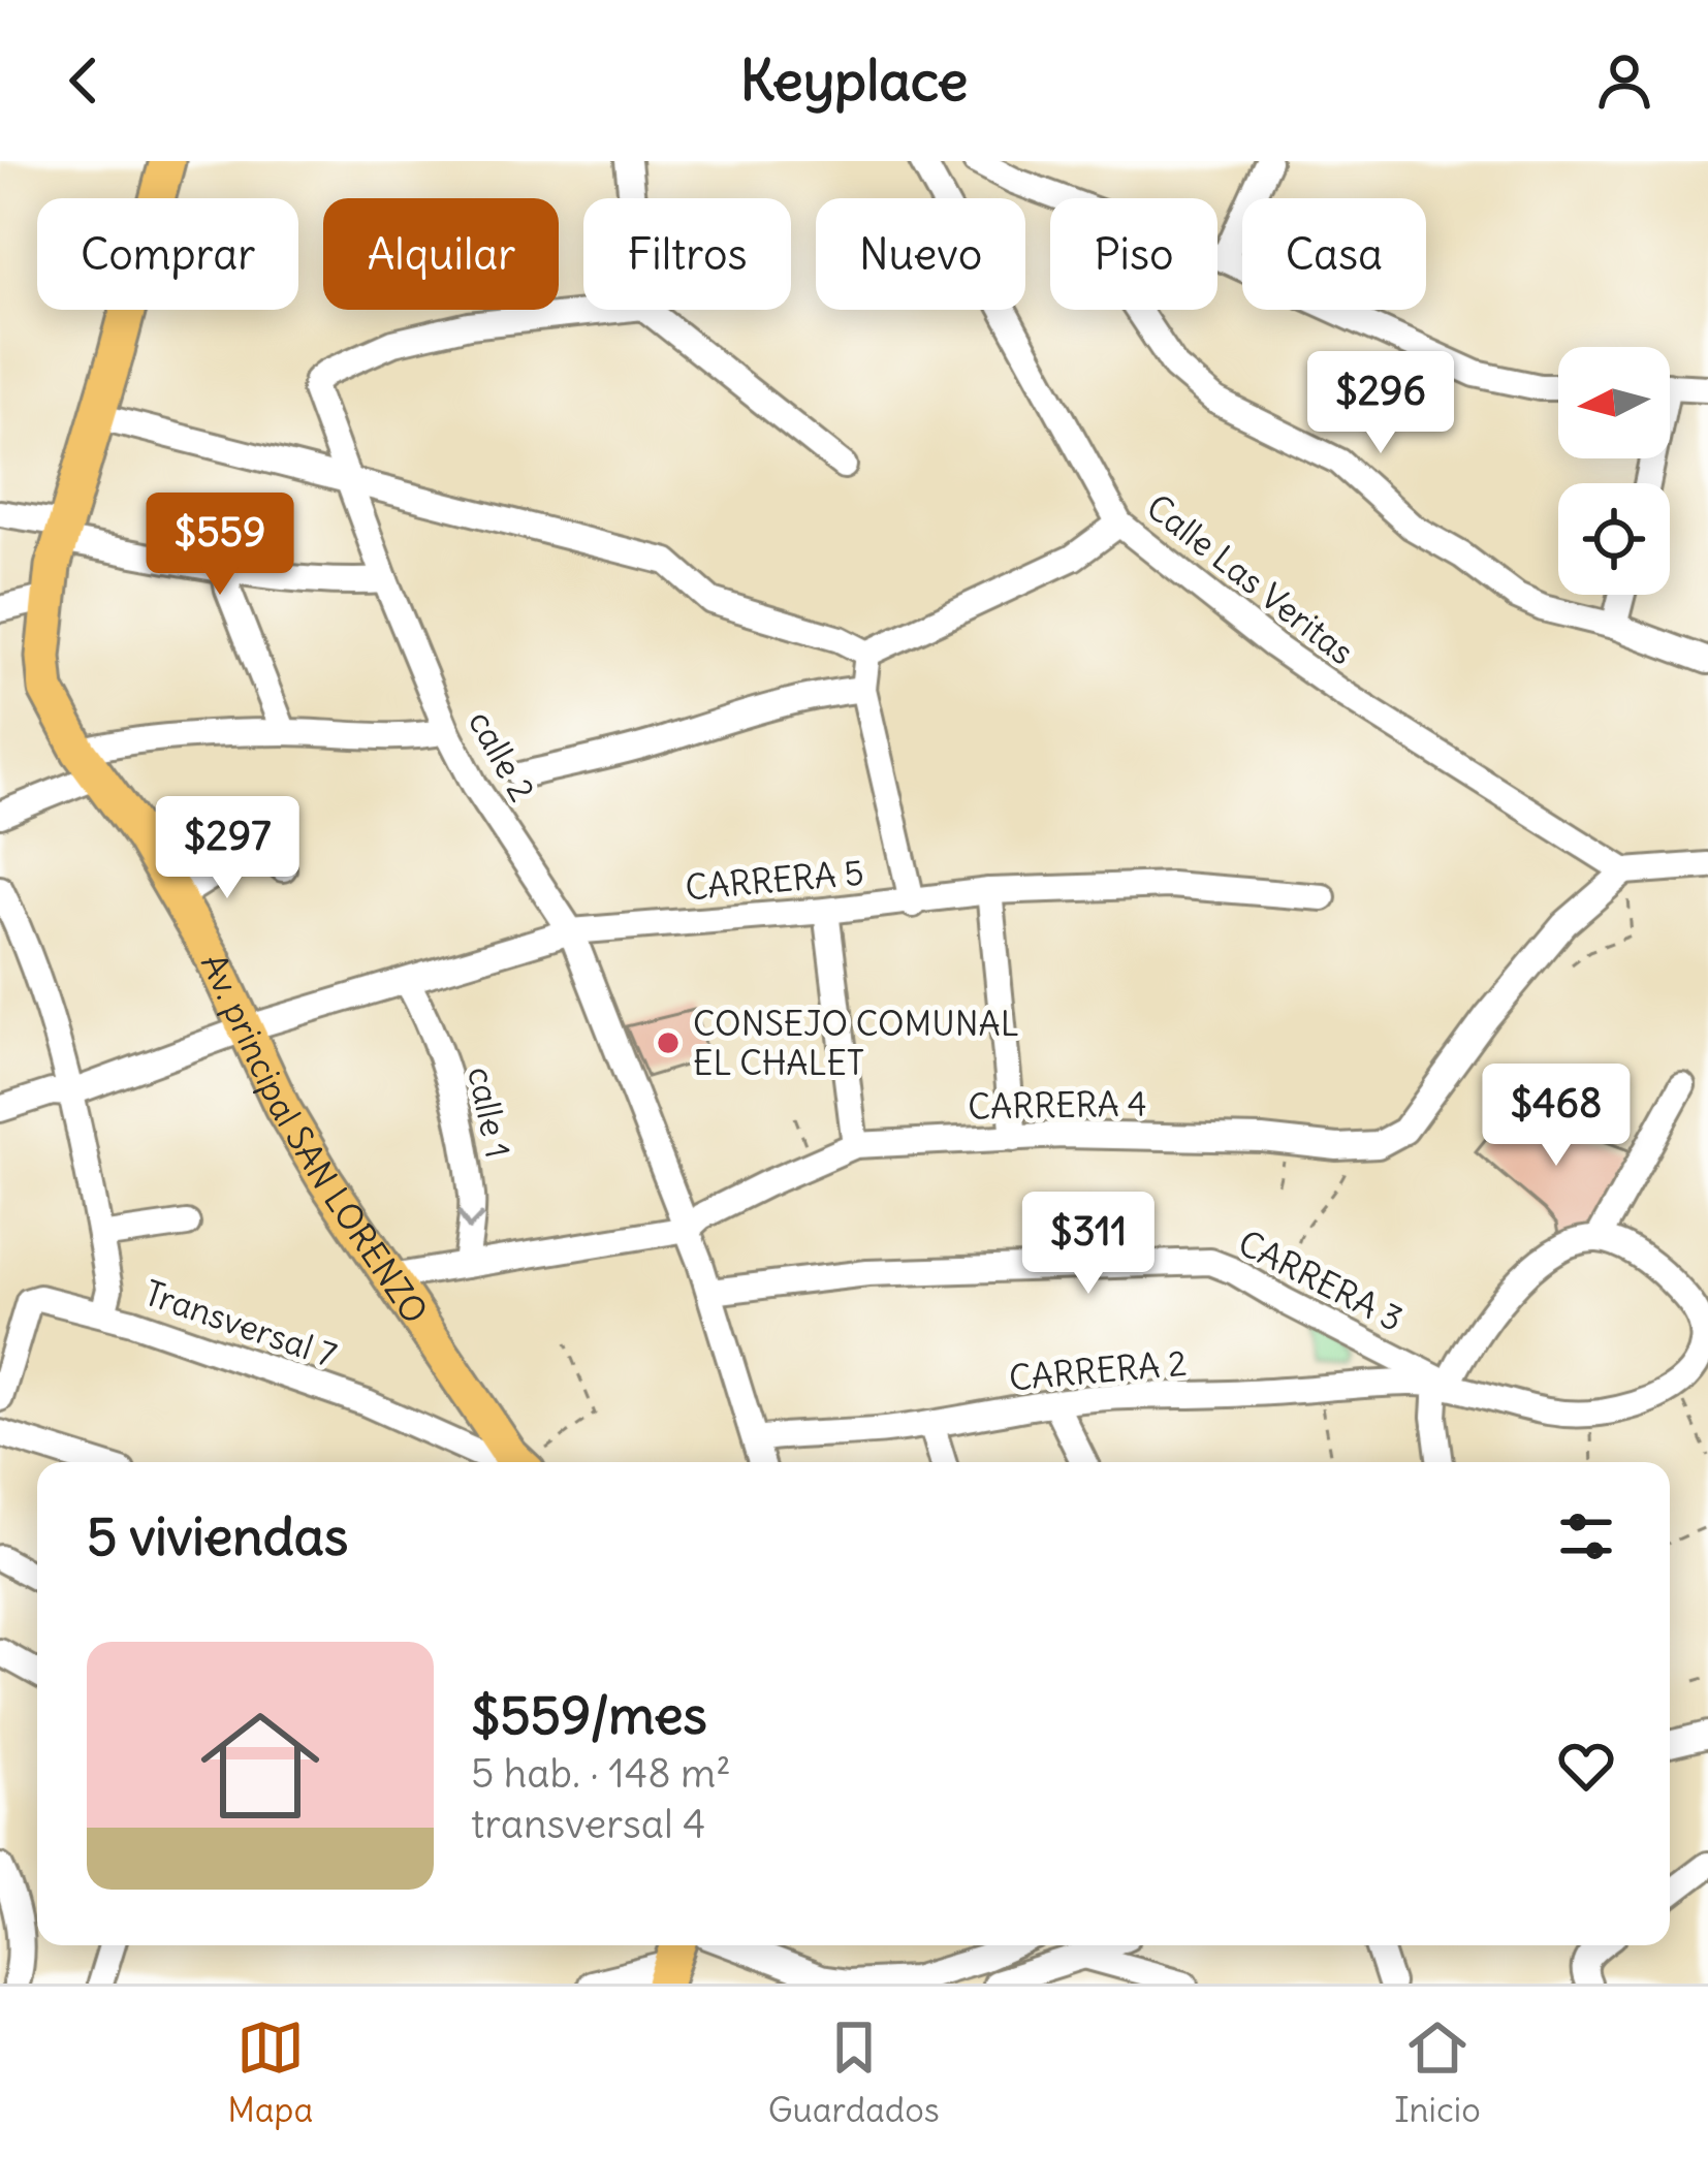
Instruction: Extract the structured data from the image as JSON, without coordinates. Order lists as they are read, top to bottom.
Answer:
{
  "streets": {
    "main road": ["Av. principal SAN LORENZO"],
    "street": [
      "Calle Las Veritas",
      "calle 2",
      "CARRERA 5",
      "CARRERA 4",
      "calle 1",
      "CARRERA 3",
      "Transversal 7",
      "CARRERA 2"
    ]
  },
  "crossings": [
    ["Calle Las Veritas", "CARRERA 4"],
    ["calle 2", "CARRERA 5"],
    ["calle 2", "CARRERA 4"],
    ["calle 2", "CARRERA 3"],
    ["calle 2", "CARRERA 2"],
    ["CARRERA 5", "calle 1"],
    ["CARRERA 5", "Av. principal SAN LORENZO"],
    ["CARRERA 4", "calle 1"],
    ["CARRERA 4", "Av. principal SAN LORENZO"],
    ["CARRERA 3", "CARRERA 2"]
  ],
  "one_way": ["calle 1"],
  "places": ["CONSEJO COMUNAL EL CHALET"],
  "north": "left",
  "page": {
    "header": "Keyplace",
    "chip": [
      "Comprar",
      "Alquilar",
      "Filtros",
      "Nuevo",
      "Piso",
      "Casa"
    ],
    "price": [
      "$296",
      "$559",
      "$297",
      "$468",
      "$311"
    ],
    "heading": "5 viviendas",
    "list": [
      {
        "name": "$559/mes",
        "note": "5 hab. · 148 m² · transversal 4"
      }
    ],
    "tabs": ["Mapa", "Guardados", "Inicio"]
  }
}
